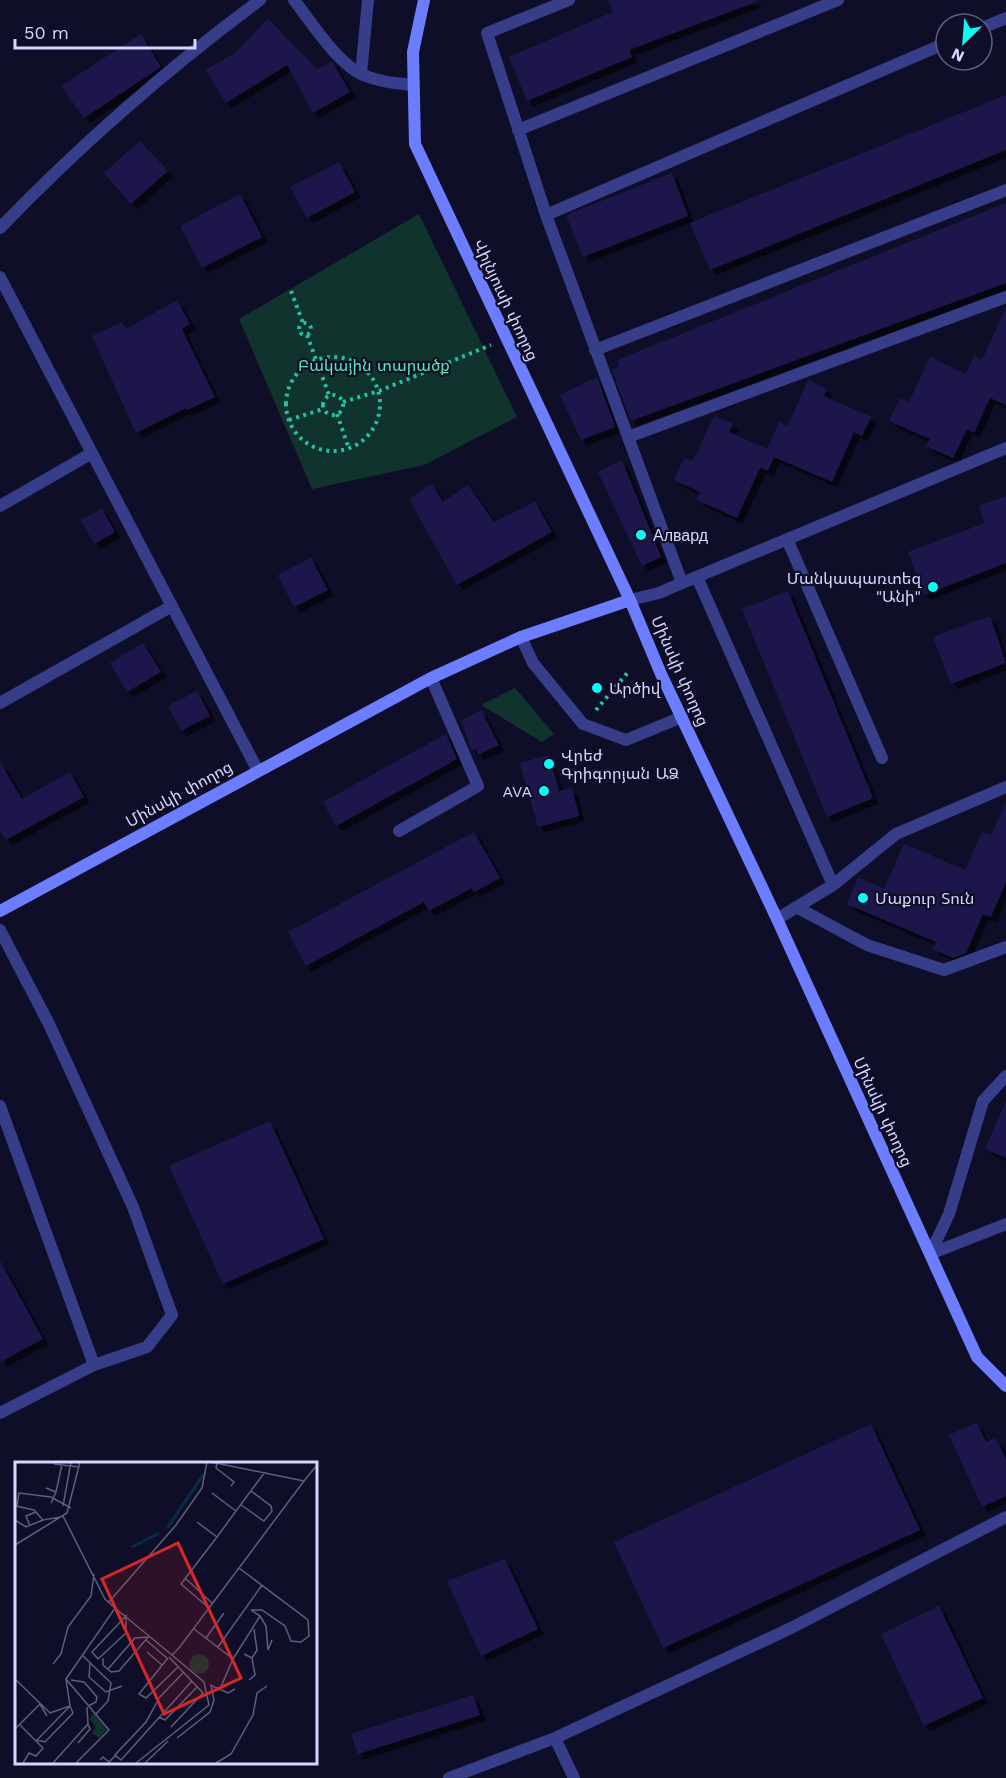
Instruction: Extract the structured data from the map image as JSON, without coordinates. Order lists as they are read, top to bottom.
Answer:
{
  "streets": {
    "main road": ["Վիլնյուսի փողոց", "Մինսկի փողոց"]
  },
  "crossings": [
    ["Վիլնյուսի փողոց", "Մինսկի փողոց"]
  ],
  "parks": ["Բակային տարածք"],
  "places": [
    "Алвард",
    "Մանկապառտեզ \"Անի\"",
    "Արծիվ",
    "Վրեժ Գրիգորյան ԱՁ",
    "AVA",
    "Մաքուր Տուն"
  ],
  "scale_bar": "50 m",
  "north": "bottom left"
}
